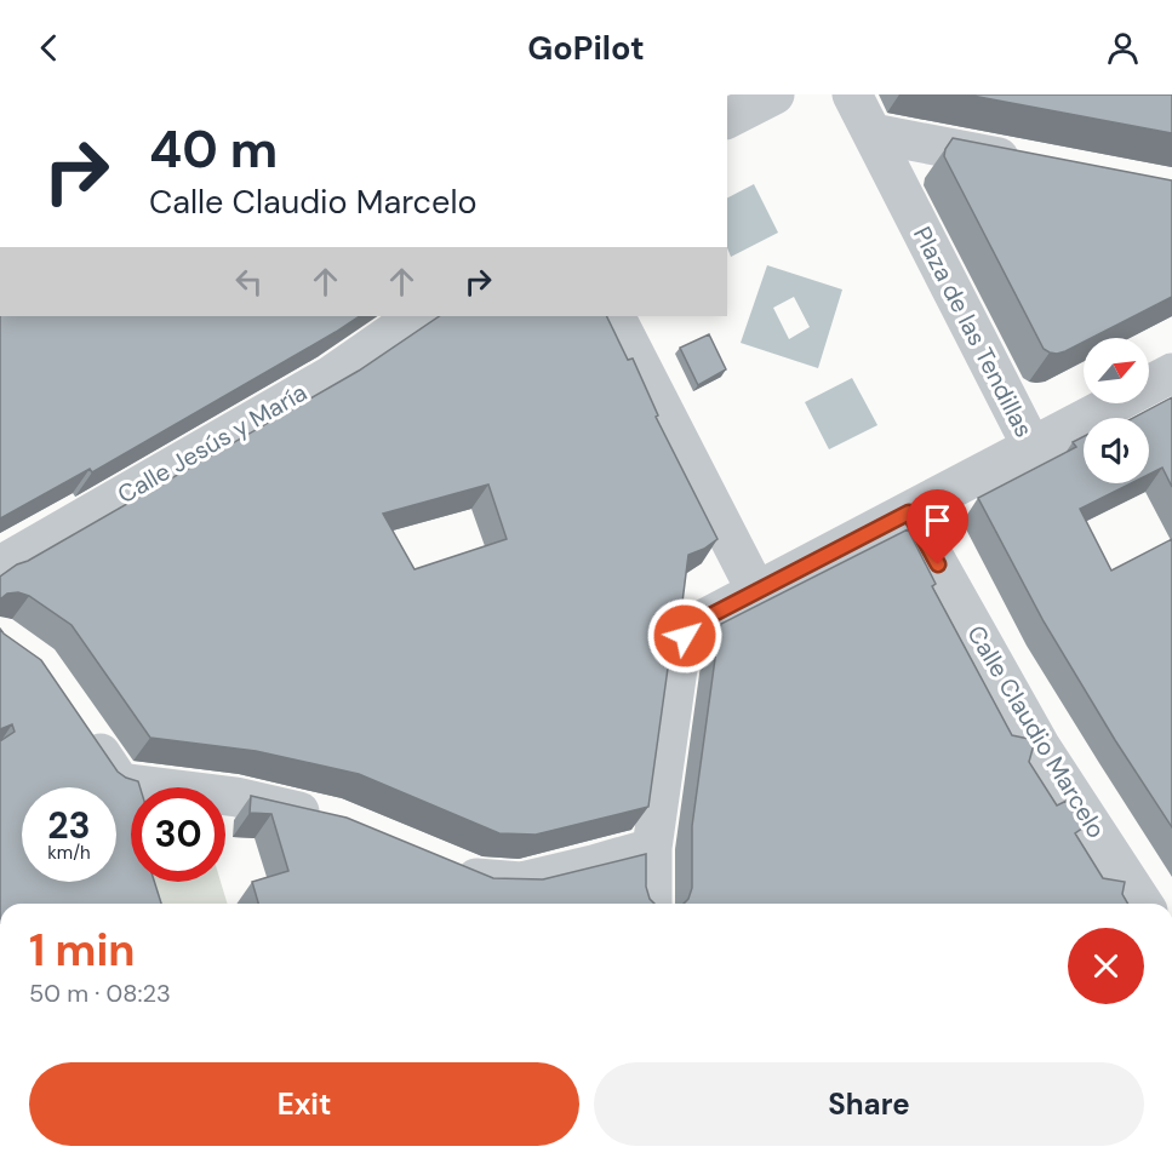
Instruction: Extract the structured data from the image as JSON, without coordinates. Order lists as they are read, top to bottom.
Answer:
{
  "streets": {
    "street": ["Plaza de las Tendillas", "Calle Jesús y María", "Calle Claudio Marcelo"]
  },
  "crossings": [
    ["Plaza de las Tendillas", "Calle Claudio Marcelo"]
  ],
  "north": "top right",
  "page": {
    "header": "GoPilot",
    "turn": ["40 m", "Calle Claudio Marcelo"],
    "speed": "23 km/h",
    "limit": "30",
    "heading": ["1 min", "50 m · 08:23"],
    "buttons": ["Exit", "Share"]
  }
}
